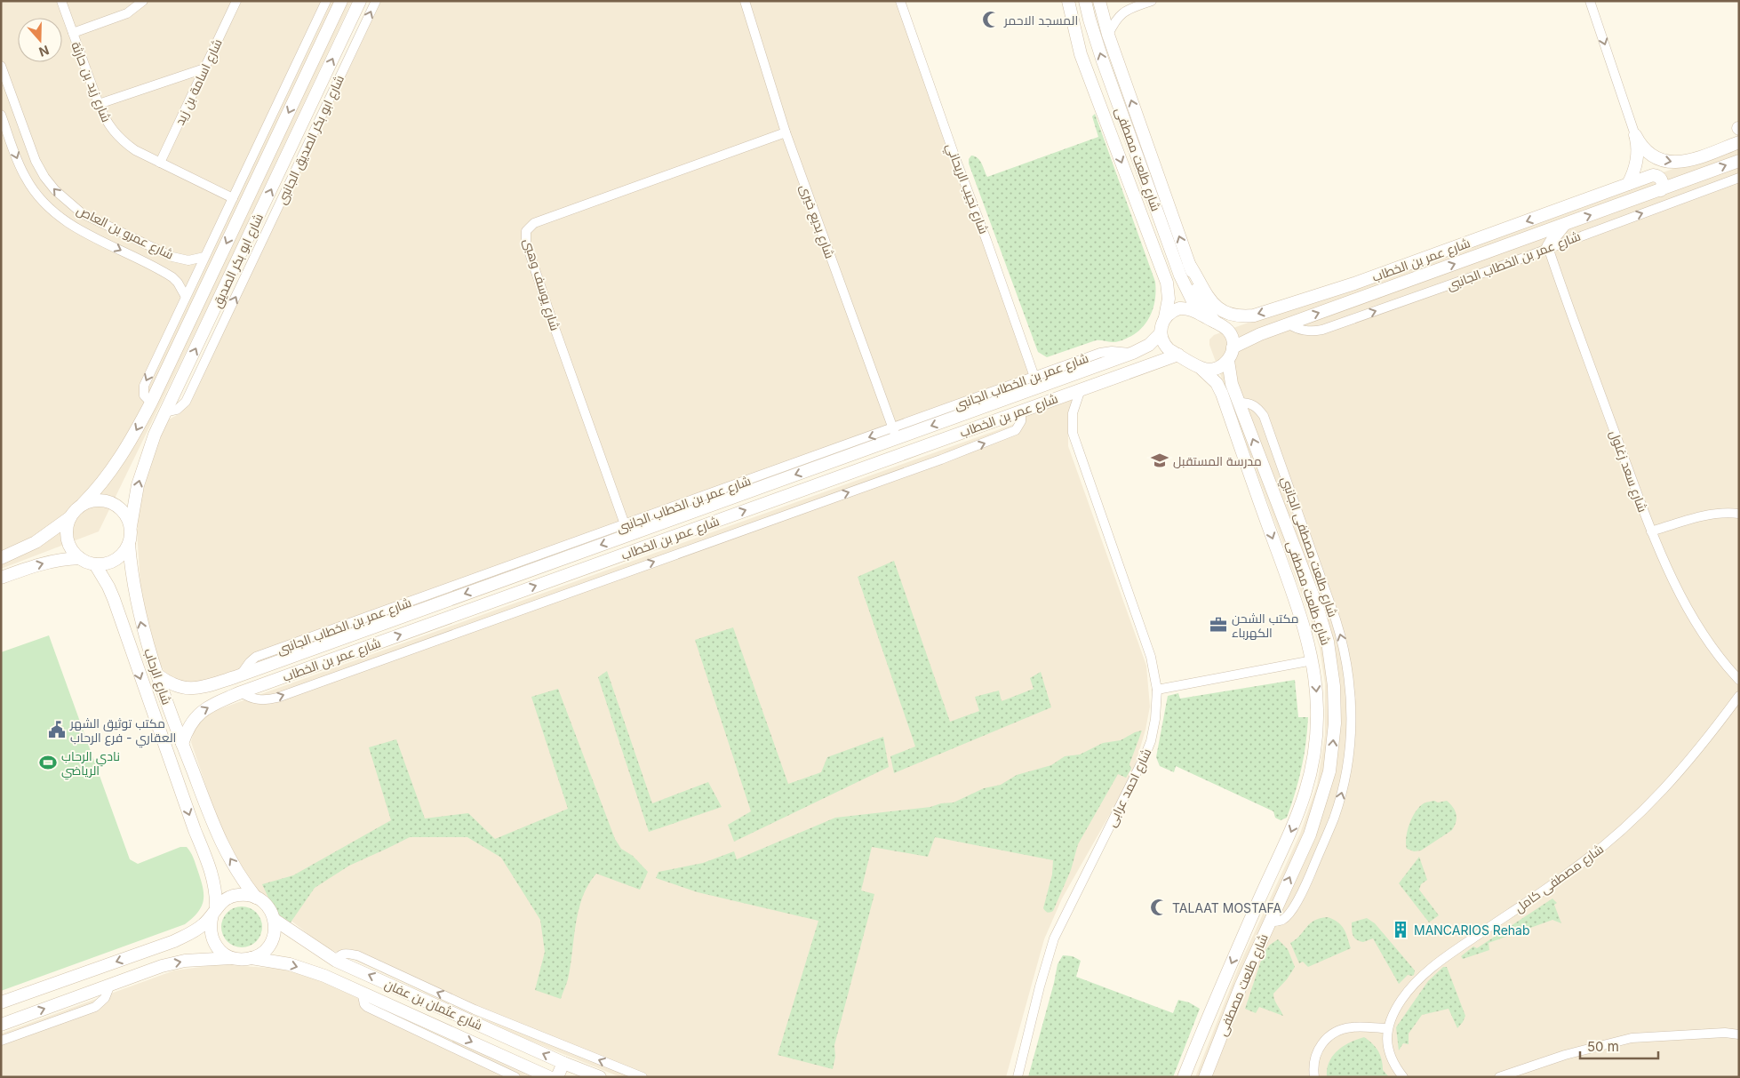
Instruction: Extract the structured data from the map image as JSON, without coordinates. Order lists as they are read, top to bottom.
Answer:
{
  "streets": {
    "street": [
      "شارع زيد بن حارثة",
      "شارع اسامة بن زيد",
      "شارع ابو بكر الصديق الجانبى",
      "شارع طلعت مصطفى",
      "شارع نجيب الريحاني",
      "شارع بديع خيرى",
      "شارع عمرو بن العاص",
      "شارع عمر بن الخطاب",
      "شارع ابو بكر الصديق",
      "شارع عمر بن الخطاب الجانبى",
      "شارع يوسف وهبى",
      "شارع سعد زغلول",
      "شارع طلعت مصطفى الجانبي",
      "شارع الرحاب",
      "شارع احمد عرابى",
      "شارع مصطفى كامل",
      "شارع عثمان بن عفان"
    ]
  },
  "crossings": [
    ["شارع زيد بن حارثة", "شارع اسامة بن زيد"],
    ["شارع ابو بكر الصديق الجانبى", "شارع ابو بكر الصديق"],
    ["شارع طلعت مصطفى", "شارع عمر بن الخطاب"],
    ["شارع طلعت مصطفى", "شارع طلعت مصطفى الجانبي"],
    ["شارع نجيب الريحاني", "شارع عمر بن الخطاب الجانبى"],
    ["شارع بديع خيرى", "شارع عمر بن الخطاب"],
    ["شارع بديع خيرى", "شارع عمر بن الخطاب الجانبى"],
    ["شارع بديع خيرى", "شارع يوسف وهبى"],
    ["شارع عمر بن الخطاب", "شارع عمر بن الخطاب الجانبى"],
    ["شارع عمر بن الخطاب", "شارع الرحاب"],
    ["شارع عمر بن الخطاب", "شارع احمد عرابى"],
    ["شارع ابو بكر الصديق", "شارع الرحاب"],
    ["شارع عمر بن الخطاب الجانبى", "شارع يوسف وهبى"],
    ["شارع عمر بن الخطاب الجانبى", "شارع سعد زغلول"],
    ["شارع الرحاب", "شارع عثمان بن عفان"]
  ],
  "one_way": ["شارع طلعت مصطفى الجانبي"],
  "places": {
    "mosque": ["المسجد الاحمر", "TALAAT MOSTAFA"],
    "school or university": ["مدرسة المستقبل"],
    "office": ["مكتب الشحن الكهرباء"],
    "public building": ["مكتب توثيق الشهر العقاري - فرع الرحاب"],
    "sports": ["نادي الرحاب الرياضي"],
    "building": ["MANCARIOS Rehab"]
  },
  "scale_bar": "50 m",
  "north": "bottom"
}
